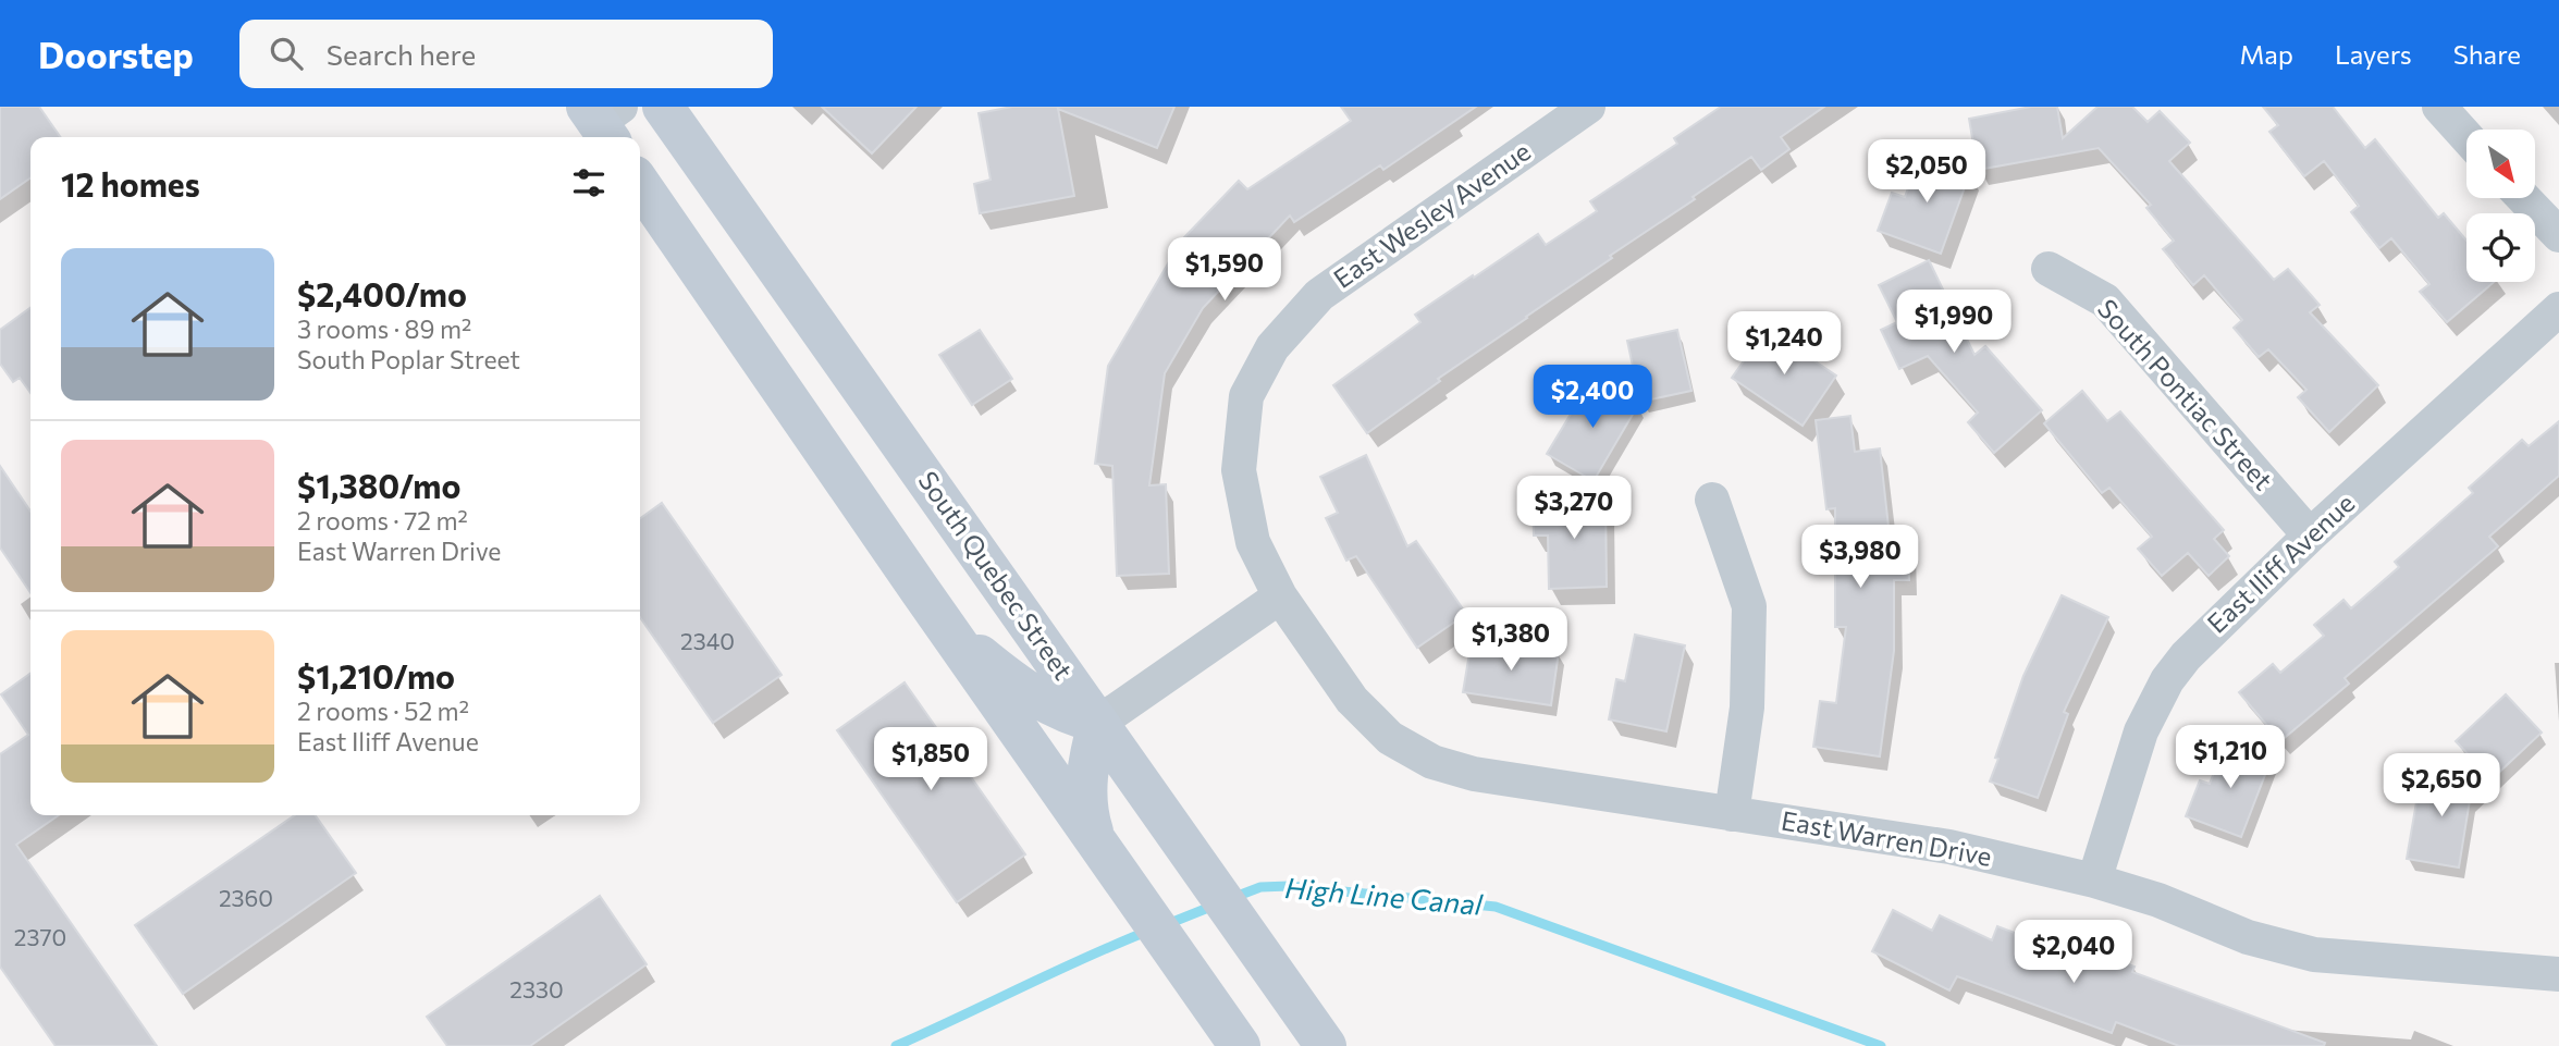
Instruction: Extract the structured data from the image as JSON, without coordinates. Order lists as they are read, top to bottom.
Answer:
{
  "streets": {
    "main road": ["South Quebec Street"],
    "street": [
      "East Wesley Avenue",
      "South Pontiac Street",
      "East Iliff Avenue",
      "East Warren Drive"
    ]
  },
  "crossings": [
    ["East Wesley Avenue", "East Warren Drive"],
    ["South Pontiac Street", "East Iliff Avenue"],
    ["East Iliff Avenue", "East Warren Drive"]
  ],
  "water": ["High Line Canal"],
  "house_numbers": [
    "2340",
    "2360",
    "2370",
    "2330"
  ],
  "north": "bottom right",
  "page": {
    "header": "Doorstep",
    "search": "Search here",
    "nav": ["Map", "Layers", "Share"],
    "heading": "12 homes",
    "price": [
      "$2,050",
      "$1,590",
      "$1,990",
      "$1,240",
      "$2,400",
      "$3,270",
      "$3,980",
      "$1,380",
      "$1,210",
      "$1,850",
      "$2,650",
      "$2,040"
    ],
    "list": [
      {
        "name": "$2,400/mo",
        "note": "3 rooms · 89 m² · South Poplar Street"
      },
      {
        "name": "$1,380/mo",
        "note": "2 rooms · 72 m² · East Warren Drive"
      },
      {
        "name": "$1,210/mo",
        "note": "2 rooms · 52 m² · East Iliff Avenue"
      }
    ]
  }
}
